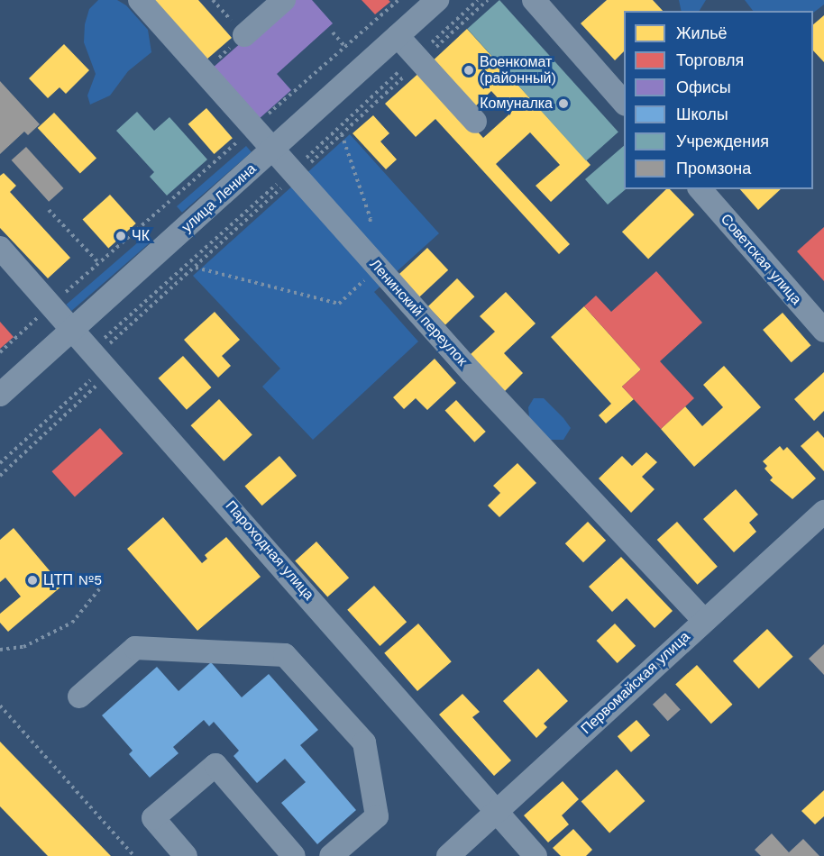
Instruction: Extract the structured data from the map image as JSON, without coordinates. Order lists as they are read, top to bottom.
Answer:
{
  "streets": {
    "street": [
      "улица Ленина",
      "Советская улица",
      "Ленинский переулок",
      "Пароходная улица",
      "Первомайская улица"
    ]
  },
  "crossings": [
    ["улица Ленина", "Ленинский переулок"],
    ["улица Ленина", "Пароходная улица"],
    ["Ленинский переулок", "Первомайская улица"],
    ["Пароходная улица", "Первомайская улица"]
  ],
  "places": [
    "Военкомат (районный)",
    "Комуналка",
    "ЧК",
    "ЦТП №5"
  ],
  "legend": [
    "Жильё",
    "Торговля",
    "Офисы",
    "Школы",
    "Учреждения",
    "Промзона"
  ]
}
